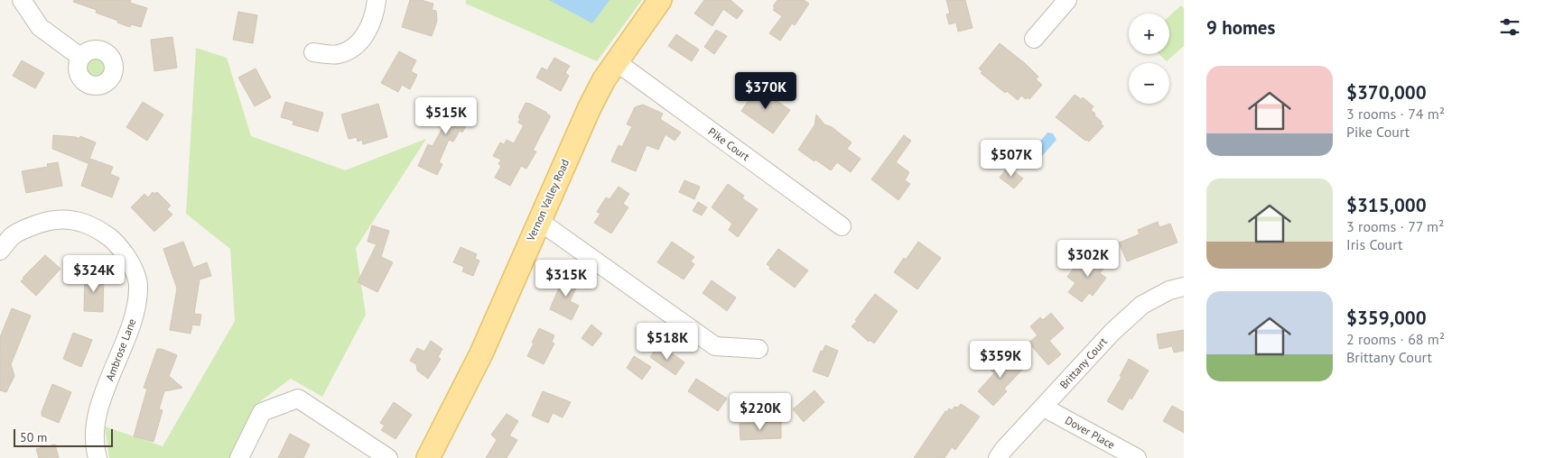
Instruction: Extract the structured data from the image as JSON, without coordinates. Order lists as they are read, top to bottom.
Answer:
{
  "streets": {
    "main road": ["Vernon Valley Road"],
    "street": [
      "Pike Court",
      "Ambrose Lane",
      "Brittany Court",
      "Dover Place"
    ]
  },
  "crossings": [
    ["Pike Court", "Vernon Valley Road"],
    ["Brittany Court", "Dover Place"]
  ],
  "scale_bar": "50 m",
  "page": {
    "heading": "9 homes",
    "map_buttons": ["+", "−"],
    "list": [
      {
        "name": "$370,000",
        "note": "3 rooms · 74 m² · Pike Court"
      },
      {
        "name": "$315,000",
        "note": "3 rooms · 77 m² · Iris Court"
      },
      {
        "name": "$359,000",
        "note": "2 rooms · 68 m² · Brittany Court"
      }
    ],
    "price": [
      "$370K",
      "$515K",
      "$507K",
      "$302K",
      "$324K",
      "$315K",
      "$518K",
      "$359K",
      "$220K"
    ],
    "scale": "50 m"
  }
}
